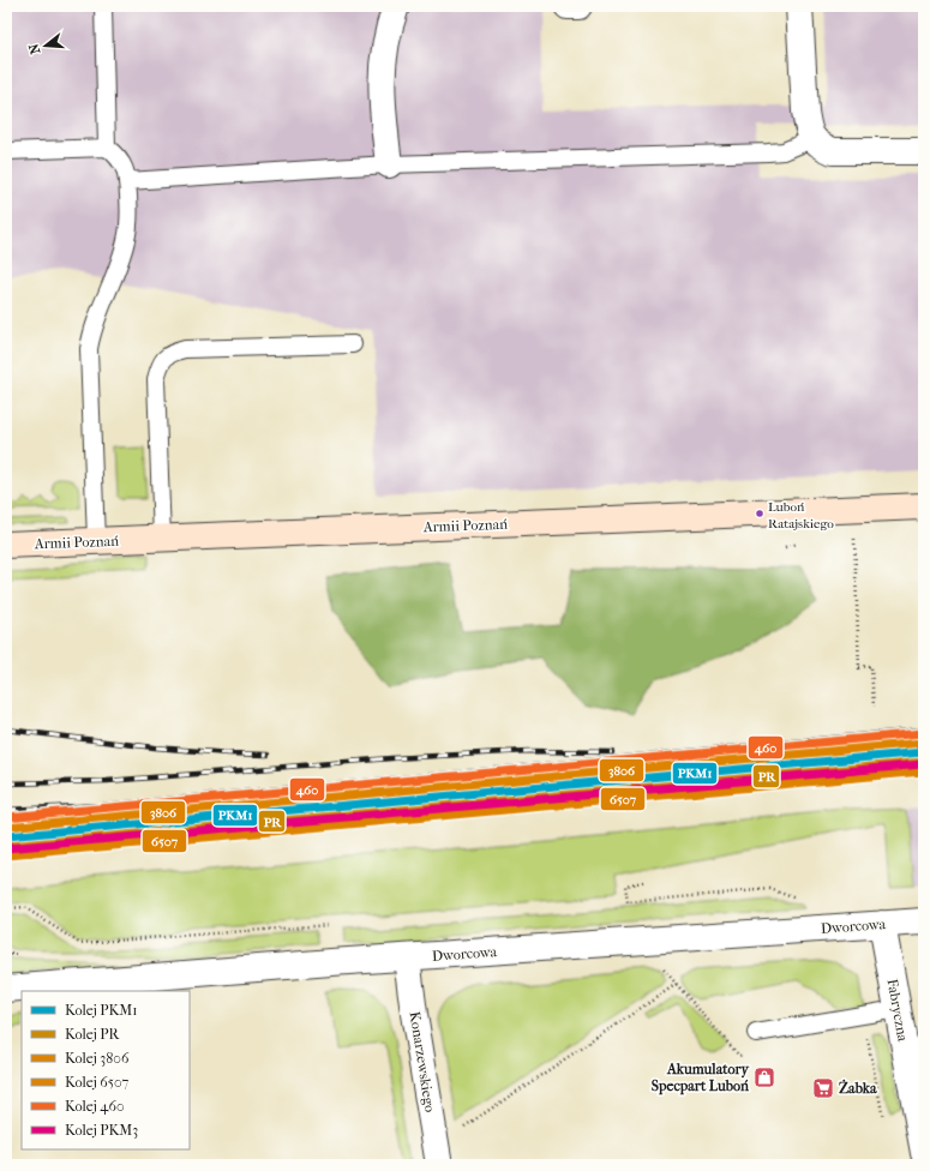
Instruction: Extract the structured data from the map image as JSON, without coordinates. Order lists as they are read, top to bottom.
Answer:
{
  "streets": {
    "main road": ["Armii Poznań"],
    "street": ["Dworcowa", "Fabryczna", "Konarzewskiego"]
  },
  "crossings": [
    ["Dworcowa", "Fabryczna"],
    ["Dworcowa", "Konarzewskiego"]
  ],
  "places": {
    "other": ["Luboń Ratajskiego"],
    "shop": ["Akumulatory Specpart Luboń"],
    "supermarket": ["Żabka"]
  },
  "lines": [
    "rail line 460",
    "rail line 3806",
    "rail line PKM1",
    "rail line PR",
    "rail line PKM3",
    "rail line 6507"
  ],
  "legend": [
    "Kolej PKM1",
    "Kolej PR",
    "Kolej 3806",
    "Kolej 6507",
    "Kolej 460",
    "Kolej PKM3"
  ],
  "north": "left"
}
